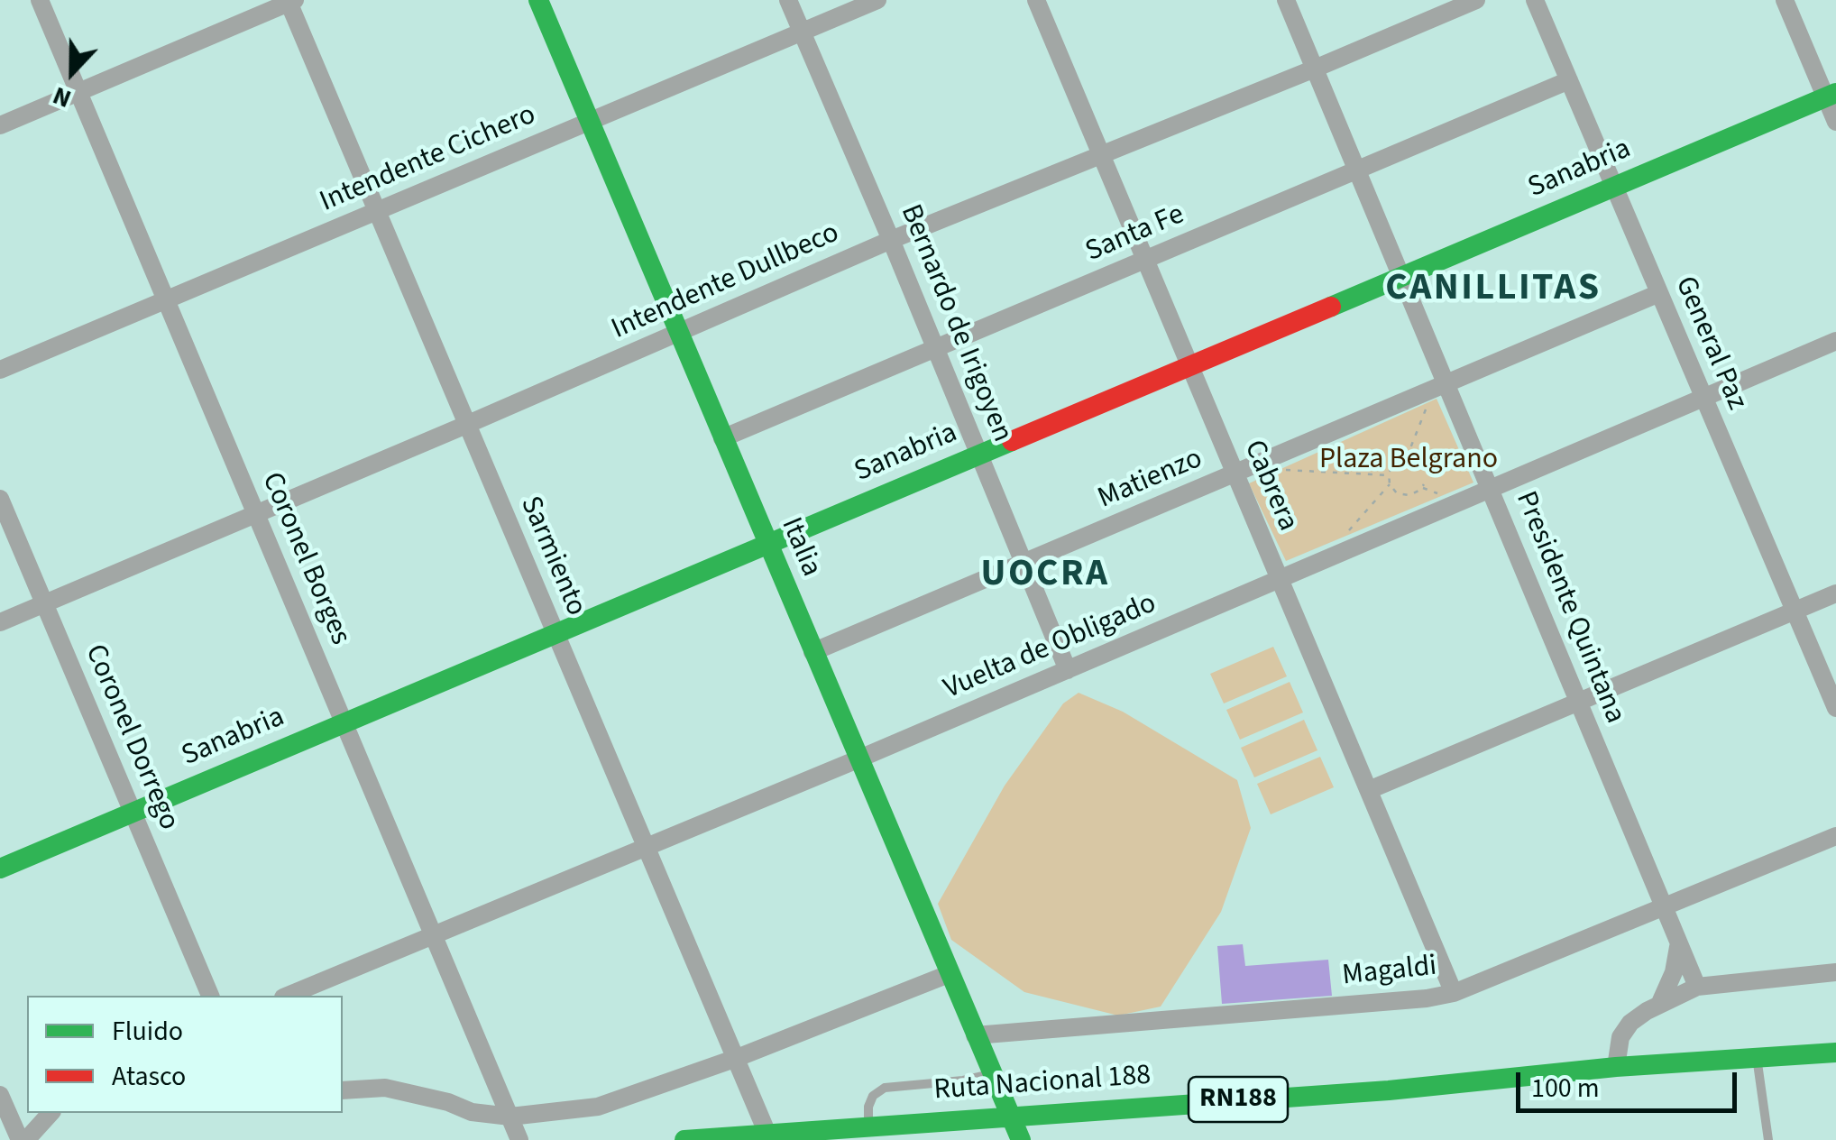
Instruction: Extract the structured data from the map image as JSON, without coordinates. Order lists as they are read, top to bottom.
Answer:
{
  "streets": {
    "main road": [
      "Sanabria",
      "Italia",
      "Ruta Nacional 188",
      "RN188"
    ],
    "street": [
      "Intendente Cichero",
      "Santa Fe",
      "Intendente Dullbeco",
      "Bernardo de Irigoyen",
      "General Paz",
      "Matienzo",
      "Cabrera",
      "Sarmiento",
      "Coronel Borges",
      "Presidente Quintana",
      "Vuelta de Obligado",
      "Coronel Dorrego",
      "Magaldi"
    ]
  },
  "crossings": [
    ["Intendente Cichero", "Bernardo de Irigoyen"],
    ["Intendente Cichero", "Italia"],
    ["Intendente Cichero", "Sarmiento"],
    ["Intendente Cichero", "Coronel Borges"],
    ["Sanabria", "Bernardo de Irigoyen"],
    ["Sanabria", "General Paz"],
    ["Sanabria", "Cabrera"],
    ["Sanabria", "Italia"],
    ["Sanabria", "Sarmiento"],
    ["Sanabria", "Coronel Borges"],
    ["Sanabria", "Presidente Quintana"],
    ["Sanabria", "Coronel Dorrego"],
    ["Santa Fe", "Bernardo de Irigoyen"],
    ["Santa Fe", "General Paz"],
    ["Santa Fe", "Cabrera"],
    ["Santa Fe", "Italia"],
    ["Santa Fe", "Presidente Quintana"],
    ["Intendente Dullbeco", "Bernardo de Irigoyen"],
    ["Intendente Dullbeco", "Cabrera"],
    ["Intendente Dullbeco", "Italia"],
    ["Intendente Dullbeco", "Sarmiento"],
    ["Intendente Dullbeco", "Coronel Borges"],
    ["Intendente Dullbeco", "Presidente Quintana"],
    ["Intendente Dullbeco", "Coronel Dorrego"],
    ["Bernardo de Irigoyen", "Matienzo"],
    ["Bernardo de Irigoyen", "Vuelta de Obligado"],
    ["General Paz", "Matienzo"],
    ["General Paz", "Vuelta de Obligado"],
    ["Matienzo", "Cabrera"],
    ["Matienzo", "Italia"],
    ["Matienzo", "Presidente Quintana"],
    ["Cabrera", "Vuelta de Obligado"],
    ["Cabrera", "Magaldi"],
    ["Italia", "Vuelta de Obligado"],
    ["Italia", "Magaldi"],
    ["Italia", "Ruta Nacional 188"],
    ["Sarmiento", "Vuelta de Obligado"],
    ["Sarmiento", "Ruta Nacional 188"],
    ["Coronel Borges", "Vuelta de Obligado"],
    ["Presidente Quintana", "Vuelta de Obligado"],
    ["Presidente Quintana", "Magaldi"]
  ],
  "districts": ["CANILLITAS", "UOCRA"],
  "parks": ["Plaza Belgrano"],
  "legend": ["Fluido", "Atasco"],
  "scale_bar": "100 m",
  "north": "bottom"
}
